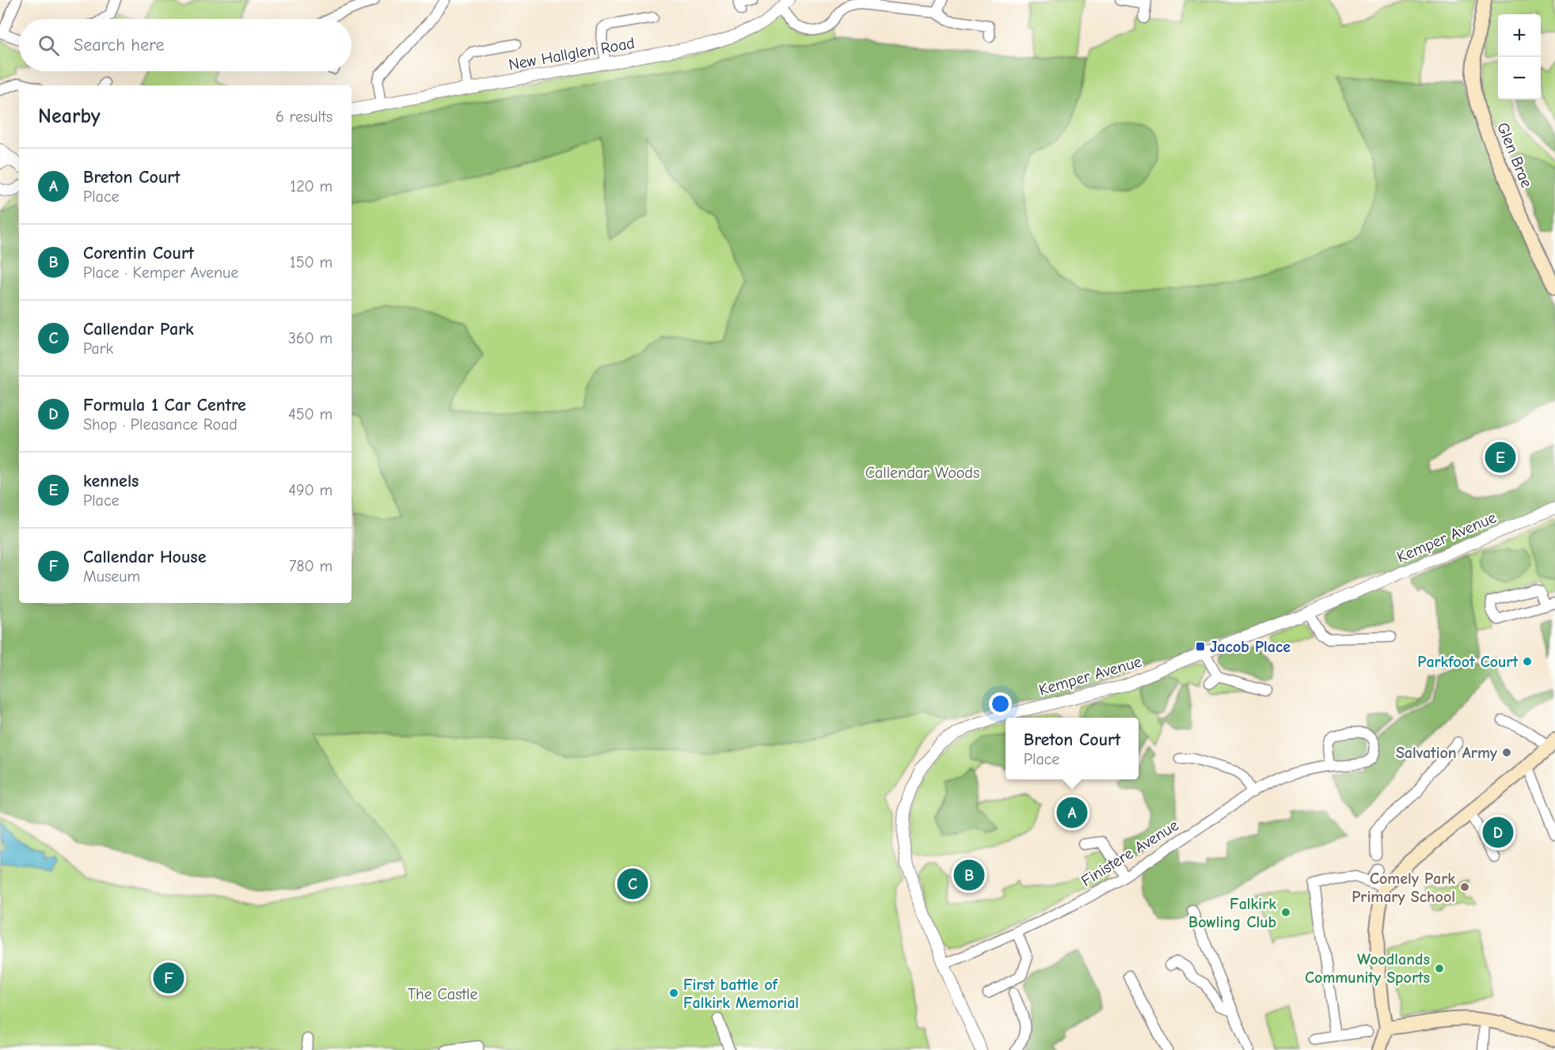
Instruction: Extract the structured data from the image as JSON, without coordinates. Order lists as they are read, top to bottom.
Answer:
{
  "streets": {
    "main road": ["Glen Brae"],
    "street": ["New Hallglen Road", "Kemper Avenue", "Finistere Avenue"]
  },
  "crossings": [
    ["Kemper Avenue", "Finistere Avenue"]
  ],
  "parks": ["Callendar Woods", "The Castle"],
  "places": {
    "transit": ["Jacob Place"],
    "other": [
      "Parkfoot Court",
      "Salvation Army",
      "Comely Park Primary School",
      "Falkirk Bowling Club",
      "Woodlands Community Sports",
      "First battle of Falkirk Memorial"
    ]
  },
  "page": {
    "map_buttons": ["+", "−"],
    "search": "Search here",
    "heading": ["Nearby", "6 results"],
    "list": [
      {
        "mark": "A",
        "name": "Breton Court",
        "note": "Place",
        "value": "120 m"
      },
      {
        "mark": "B",
        "name": "Corentin Court",
        "note": "Place · Kemper Avenue",
        "value": "150 m"
      },
      {
        "mark": "C",
        "name": "Callendar Park",
        "note": "Park",
        "value": "360 m"
      },
      {
        "mark": "D",
        "name": "Formula 1 Car Centre",
        "note": "Shop · Pleasance Road",
        "value": "450 m"
      },
      {
        "mark": "E",
        "name": "kennels",
        "note": "Place",
        "value": "490 m"
      },
      {
        "mark": "F",
        "name": "Callendar House",
        "note": "Museum",
        "value": "780 m"
      }
    ],
    "pins": [
      "E",
      "A",
      "D",
      "B",
      "C",
      "F"
    ],
    "popup": ["Breton Court", "Place"]
  }
}
